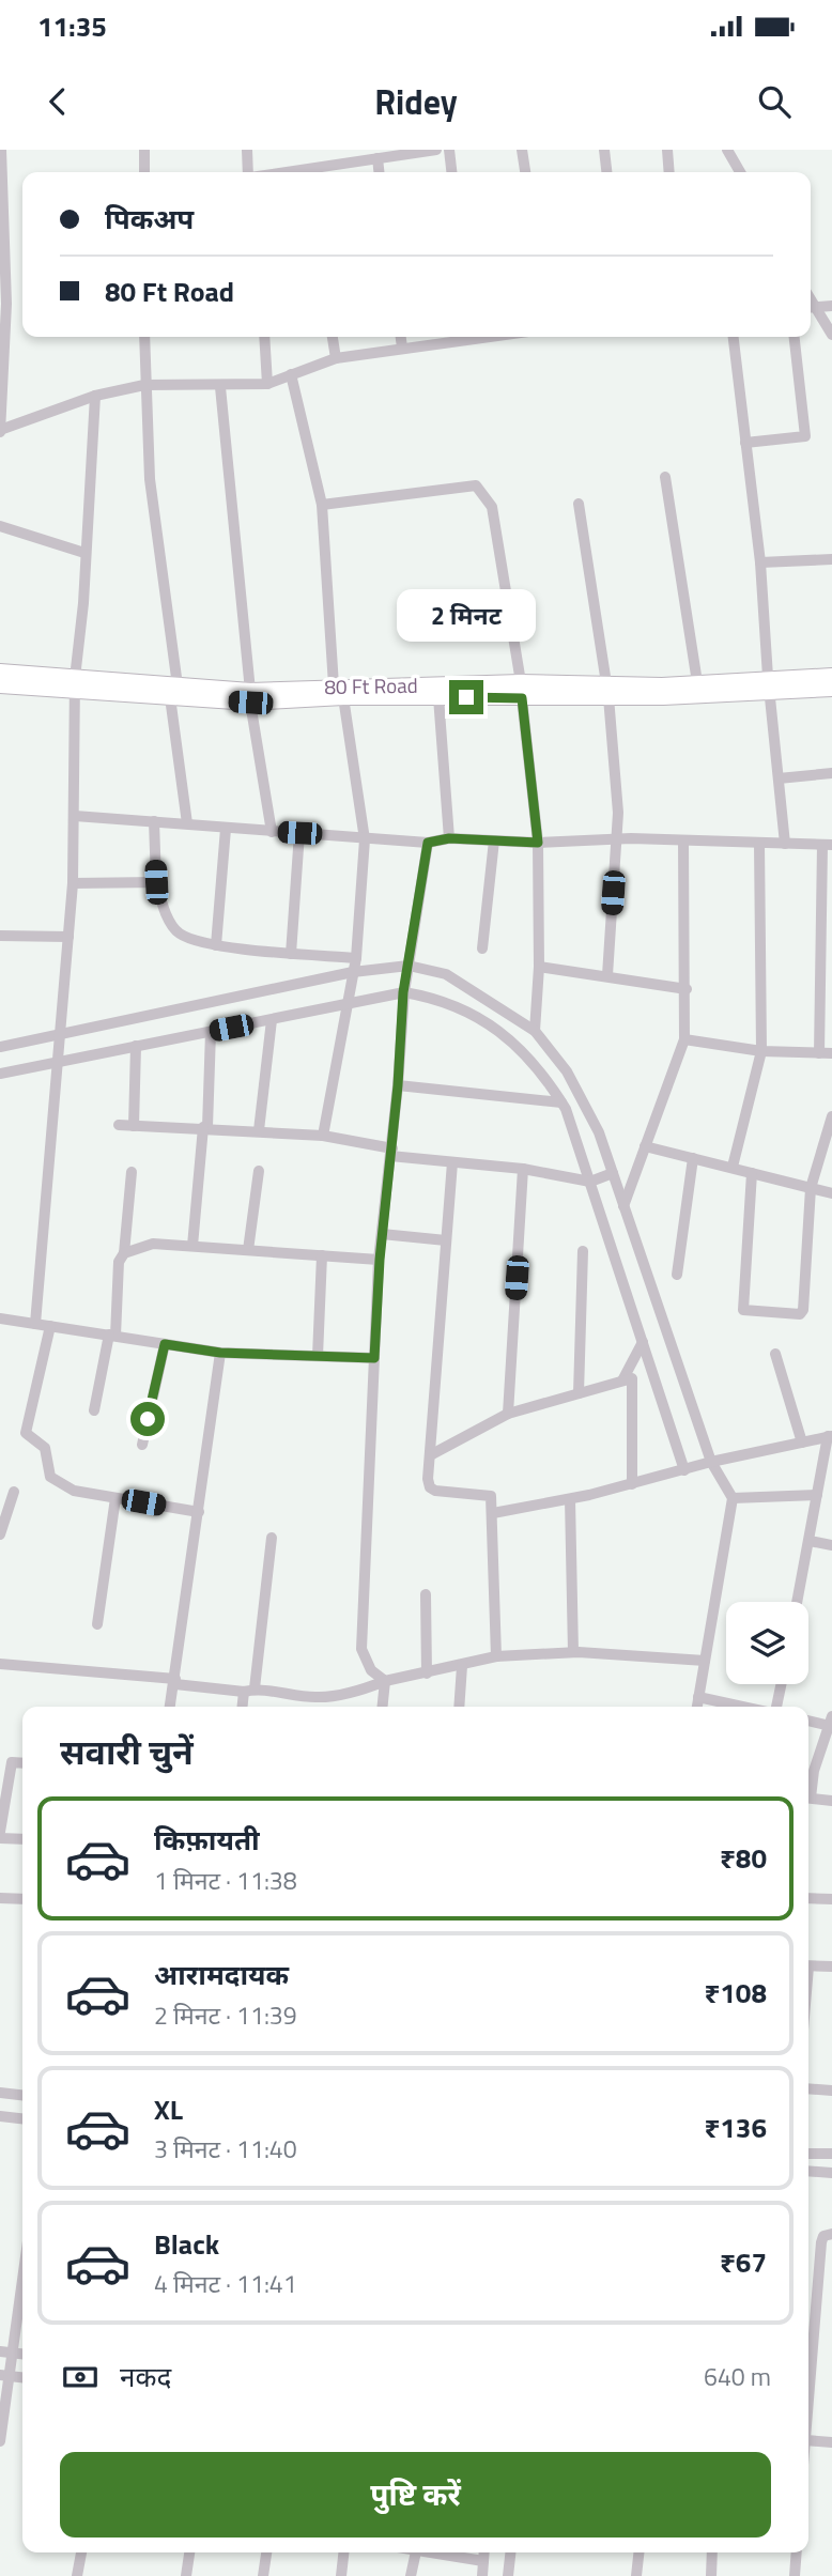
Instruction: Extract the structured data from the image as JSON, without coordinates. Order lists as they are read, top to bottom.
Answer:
{
  "streets": {
    "main road": ["80 Ft Road"]
  },
  "page": {
    "status": "11:35",
    "header": "Ridey",
    "banner": ["पिकअप", "80 Ft Road"],
    "bubble": "2 मिनट",
    "heading": "सवारी चुनें",
    "list": [
      {
        "name": "किफ़ायती",
        "note": "1 मिनट · 11:38",
        "value": "₹80"
      },
      {
        "name": "आरामदायक",
        "note": "2 मिनट · 11:39",
        "value": "₹108"
      },
      {
        "name": "XL",
        "note": "3 मिनट · 11:40",
        "value": "₹136"
      },
      {
        "name": "Black",
        "note": "4 मिनट · 11:41",
        "value": "₹67"
      }
    ],
    "pay": ["नकद", "640 m"],
    "buttons": "पुष्टि करें"
  }
}
